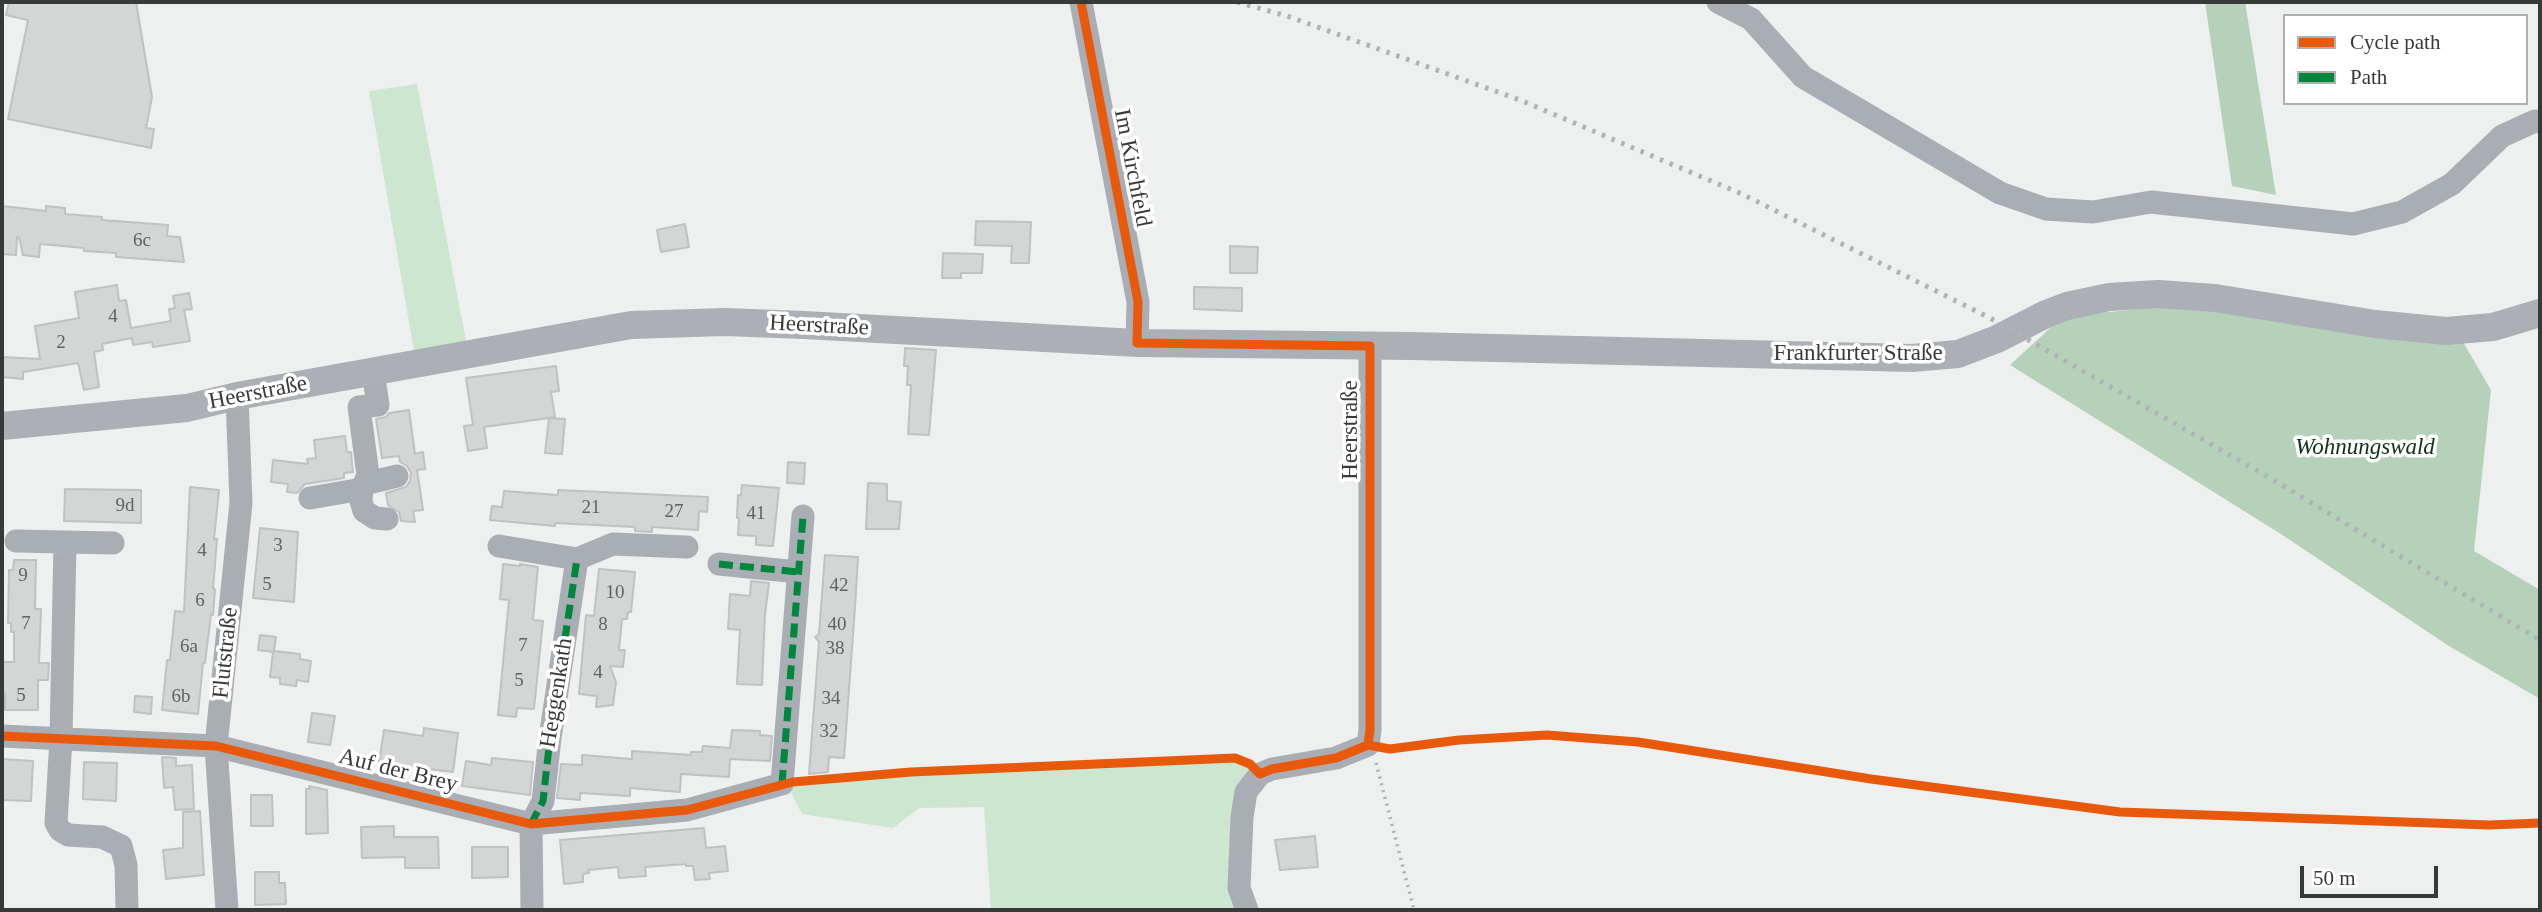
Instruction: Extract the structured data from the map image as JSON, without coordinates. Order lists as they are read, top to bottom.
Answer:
{
  "streets": {
    "main road": ["Heerstraße", "Frankfurter Straße"],
    "street": [
      "Im Kirchfeld",
      "Flutstraße",
      "Heggenkath",
      "Auf der Brey"
    ]
  },
  "crossings": [
    ["Im Kirchfeld", "Heerstraße"],
    ["Heerstraße", "Frankfurter Straße"],
    ["Heerstraße", "Flutstraße"],
    ["Flutstraße", "Auf der Brey"],
    ["Heggenkath", "Auf der Brey"]
  ],
  "parks": ["Wohnungswald"],
  "house_numbers": [
    "6c",
    "4",
    "2",
    "9d",
    "21",
    "27",
    "41",
    "3",
    "4",
    "9",
    "5",
    "42",
    "10",
    "6",
    "7",
    "8",
    "40",
    "7",
    "6a",
    "38",
    "4",
    "5",
    "5",
    "6b",
    "34",
    "32"
  ],
  "legend": ["Cycle path", "Path"],
  "scale_bar": "50 m"
}
